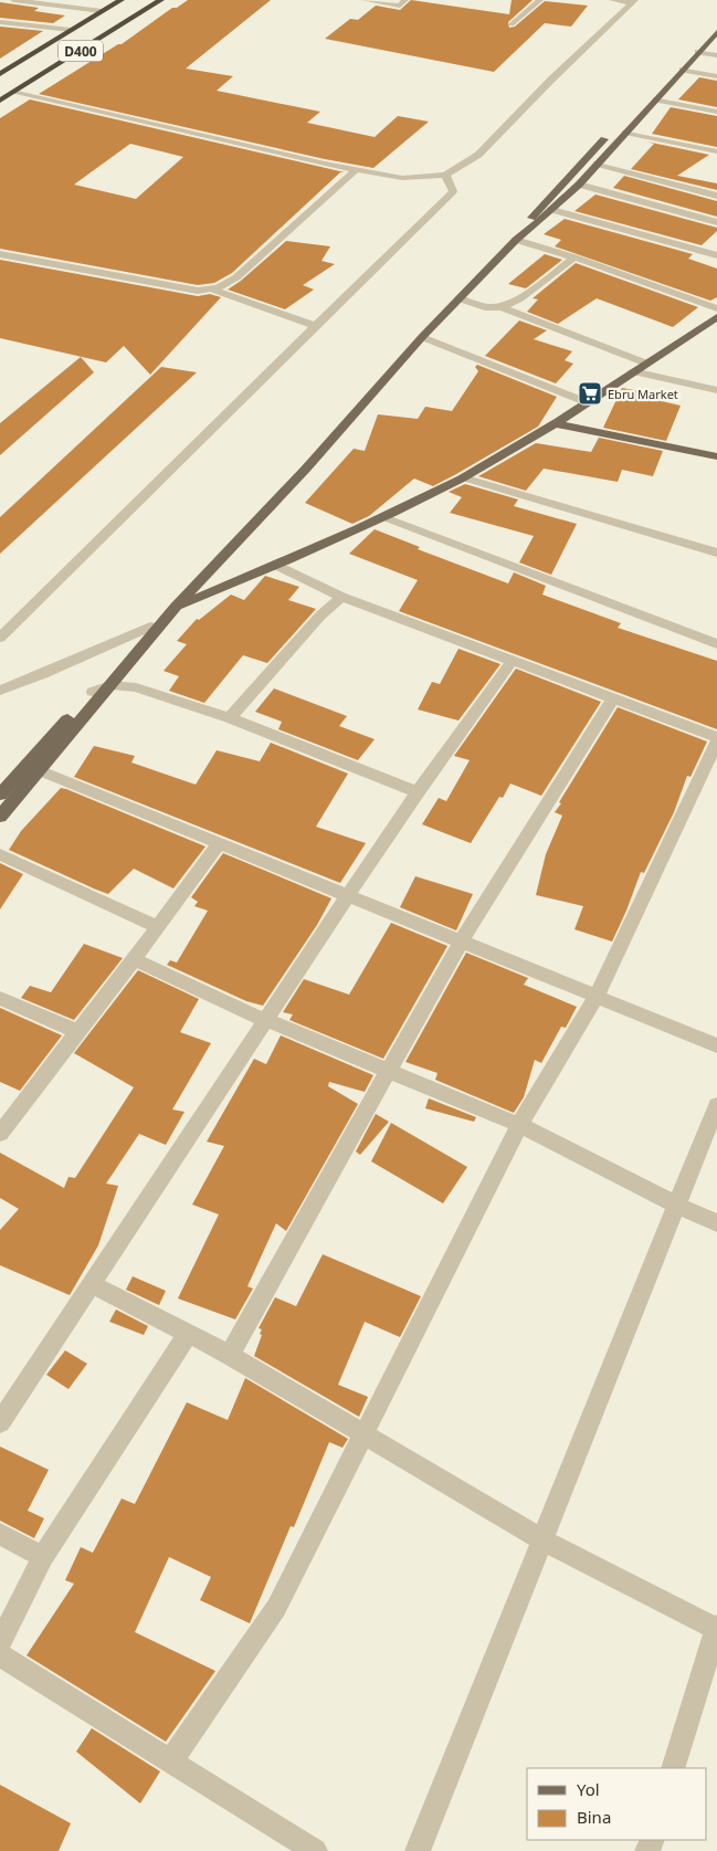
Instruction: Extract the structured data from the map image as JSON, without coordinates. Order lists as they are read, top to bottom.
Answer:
{
  "streets": {
    "highway": ["D400"]
  },
  "places": {
    "supermarket": ["Ebru Market"]
  },
  "legend": ["Yol", "Bina"]
}
